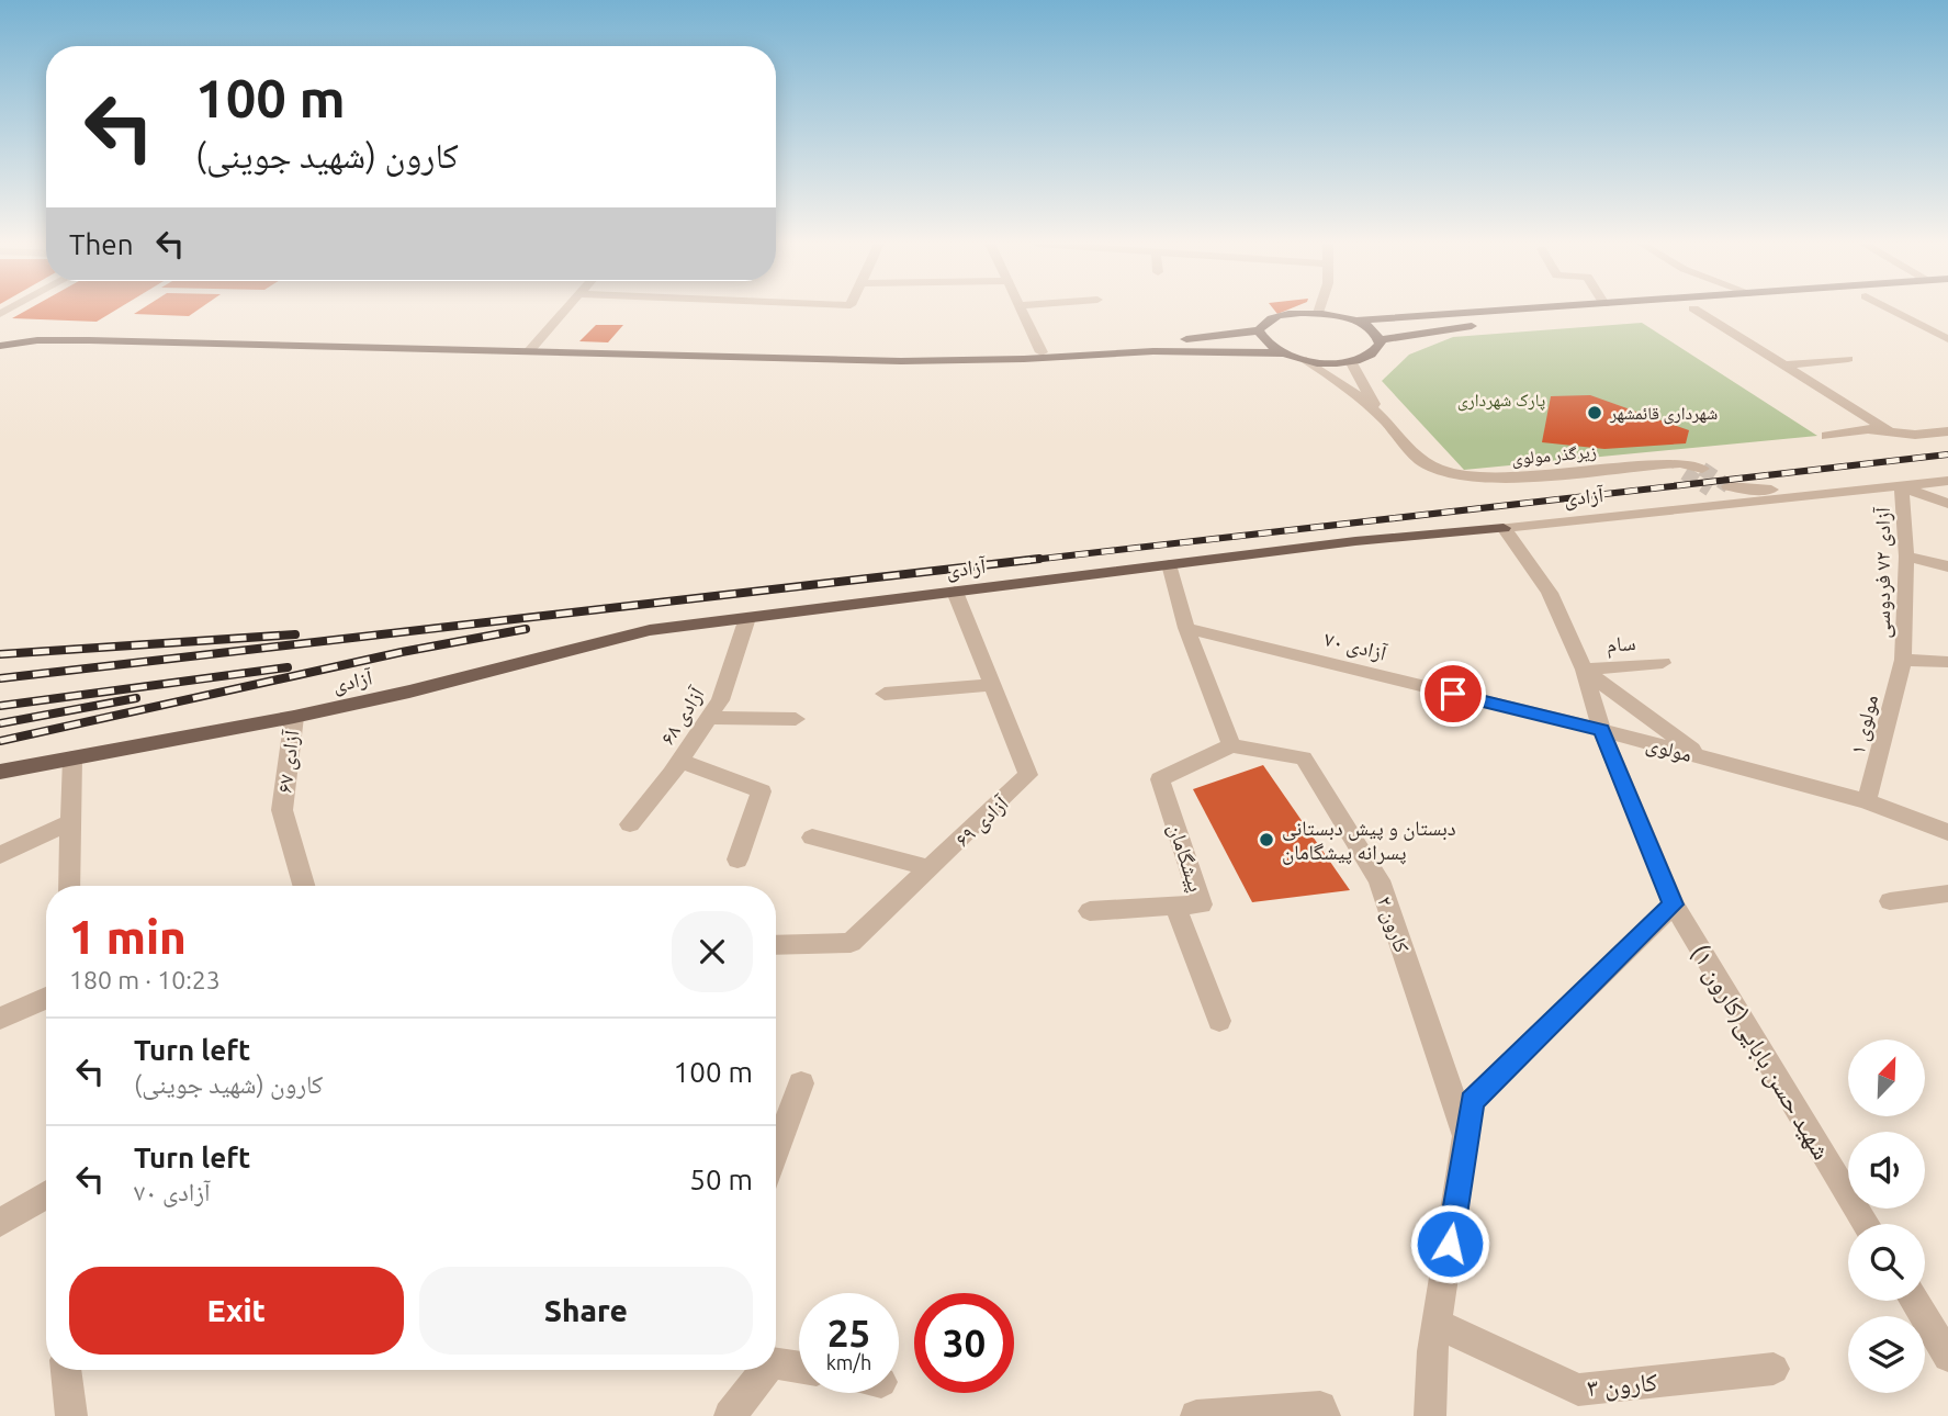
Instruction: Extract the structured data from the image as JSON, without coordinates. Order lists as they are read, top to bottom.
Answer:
{
  "streets": {
    "main road": ["آزادی"],
    "street": [
      "زیرگذر مولوی",
      "آزادی ۷۲ فردوسی",
      "سام",
      "آزادی ۷۰",
      "آزادی ۶۸",
      "مولوی ۱",
      "مولوی",
      "آزادی ۶۷",
      "آزادی ۶۹",
      "پیشگامان",
      "کارون ۲",
      "شهید حسن بابایی(کارون ۱)",
      "کارون ۳"
    ]
  },
  "crossings": [
    ["آزادی", "آزادی ۷۲ فردوسی"],
    ["آزادی", "آزادی ۶۸"],
    ["آزادی", "آزادی ۶۷"],
    ["آزادی", "آزادی ۶۹"],
    ["آزادی ۷۲ فردوسی", "مولوی ۱"],
    ["آزادی ۷۰", "مولوی"],
    ["آزادی ۷۰", "شهید حسن بابایی(کارون ۱)"],
    ["مولوی ۱", "مولوی"],
    ["مولوی", "شهید حسن بابایی(کارون ۱)"],
    ["پیشگامان", "کارون ۲"]
  ],
  "parks": ["پارک شهرداری"],
  "places": ["شهرداری قائمشهر", "دبستان و پیش دبستانی پسرانه پیشگامان"],
  "north": "top right",
  "page": {
    "turn": ["100 m", "کارون (شهید جوینی)"],
    "then": "Then",
    "heading": ["1 min", "180 m · 10:23"],
    "list": [
      {
        "name": "Turn left",
        "note": "کارون (شهید جوینی)",
        "value": "100 m"
      },
      {
        "name": "Turn left",
        "note": "آزادی ۷۰",
        "value": "50 m"
      }
    ],
    "buttons": ["Exit", "Share"],
    "speed": "25 km/h",
    "limit": "30"
  }
}
